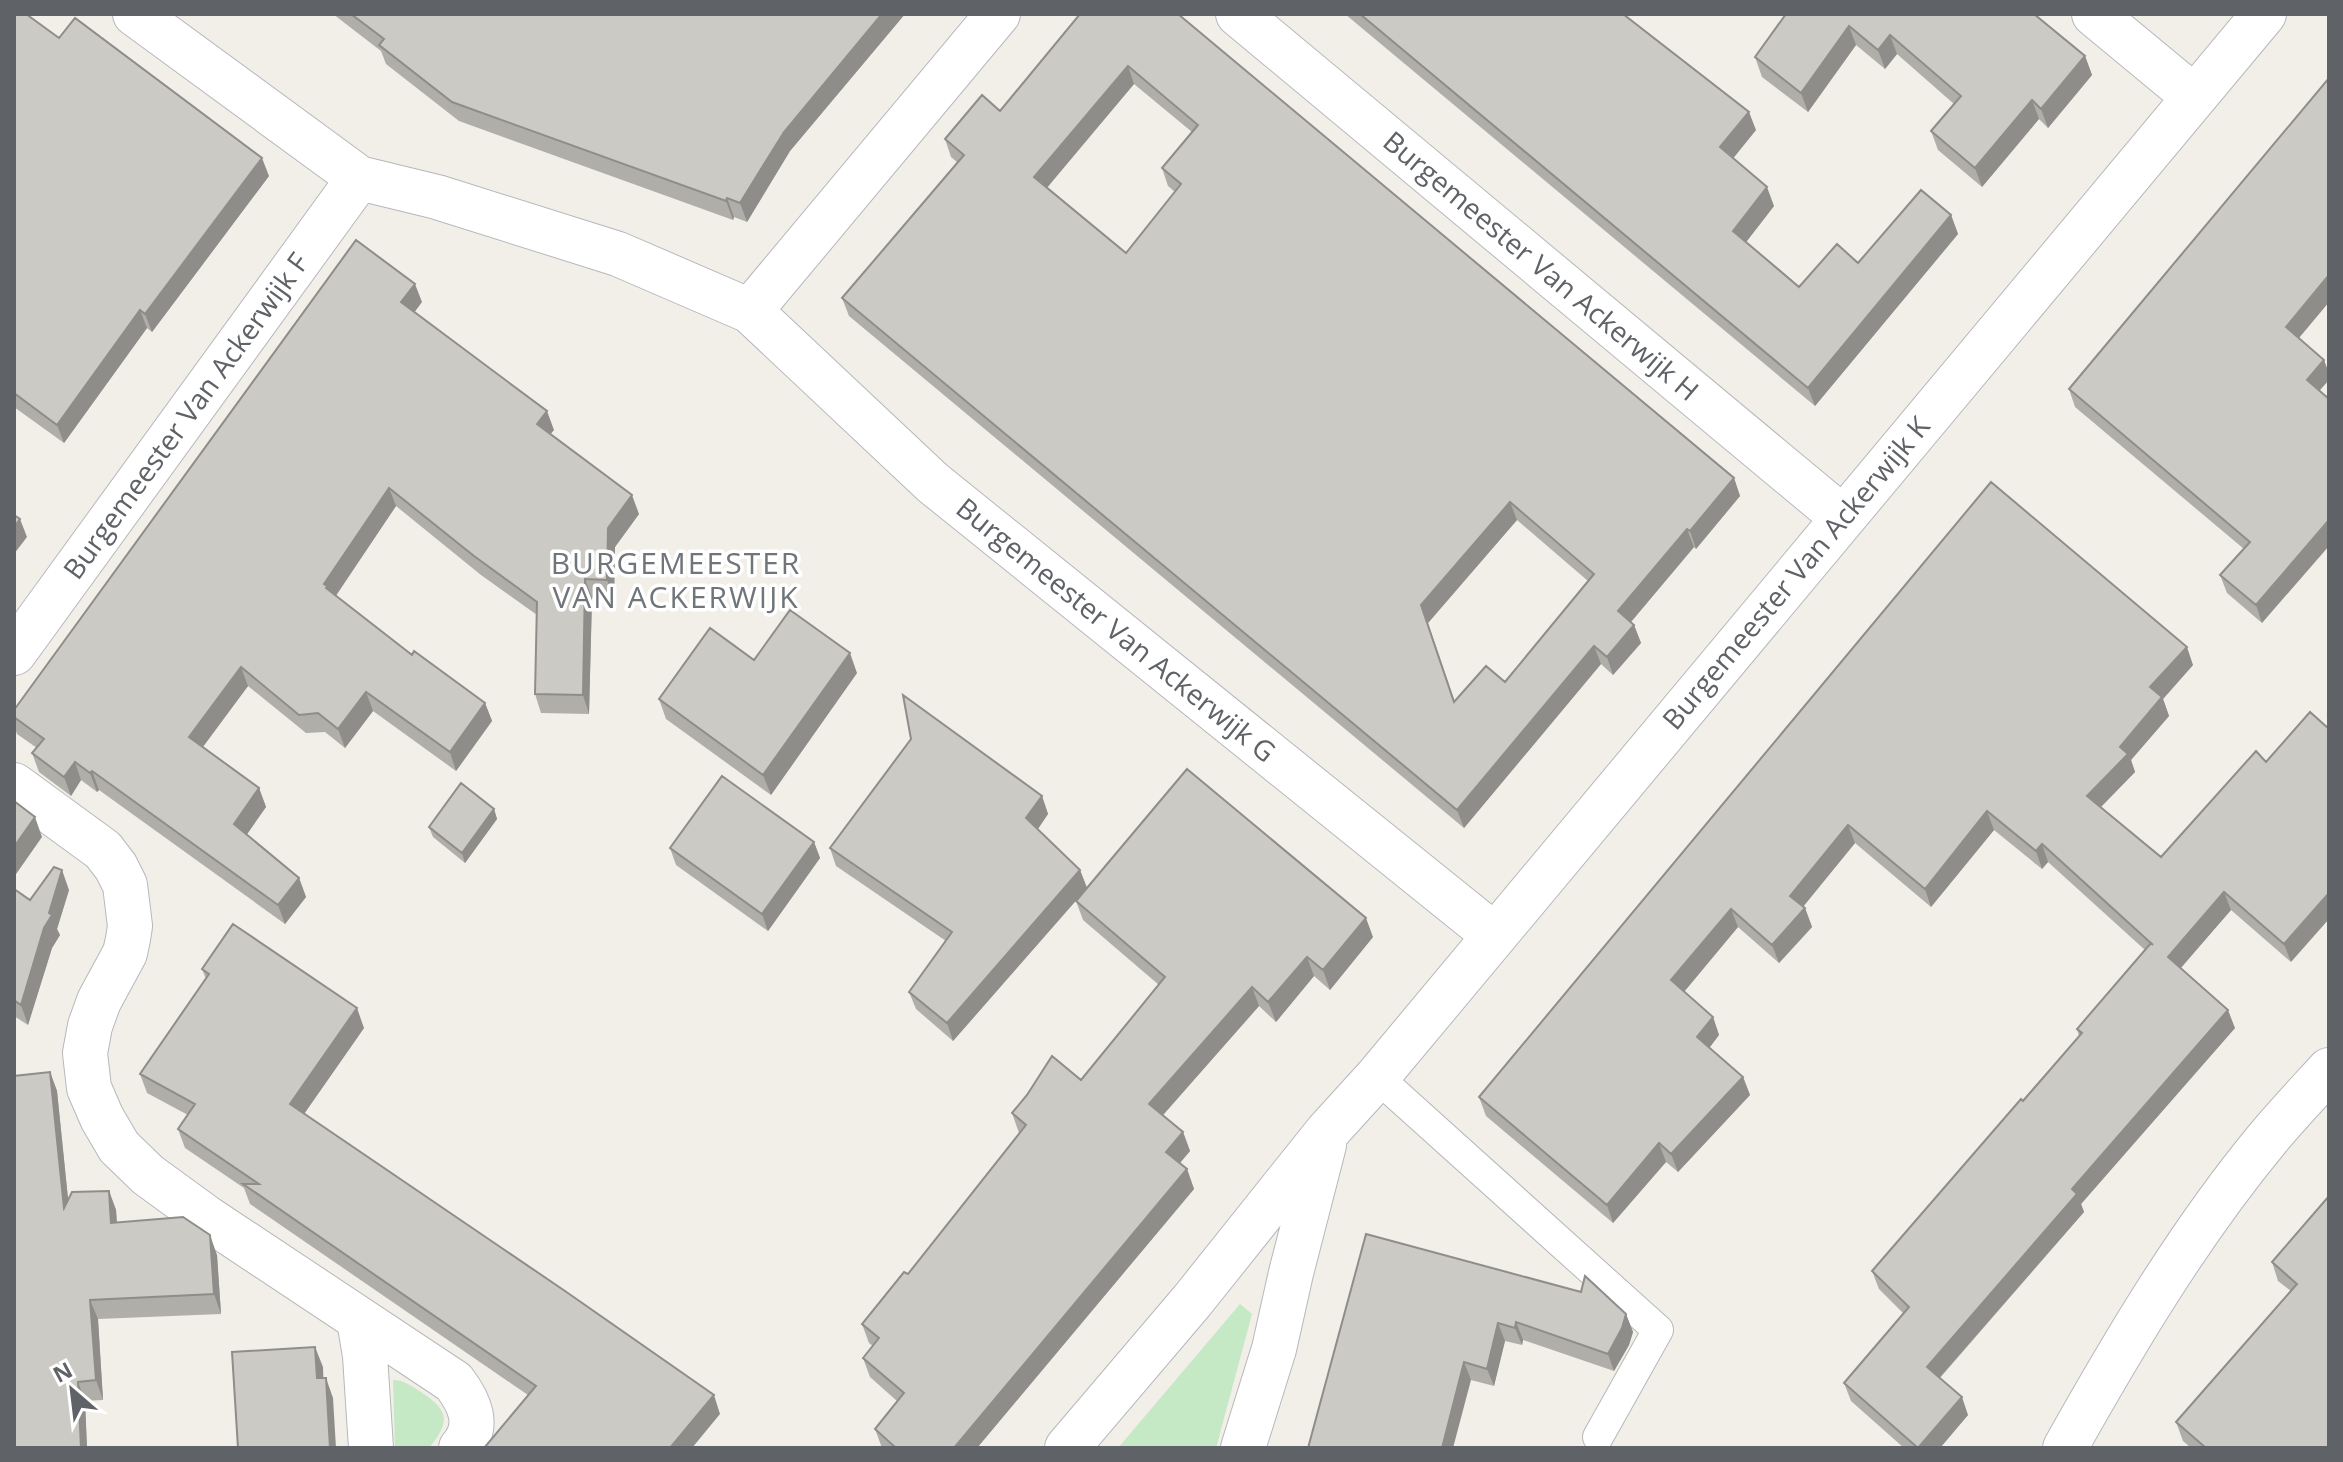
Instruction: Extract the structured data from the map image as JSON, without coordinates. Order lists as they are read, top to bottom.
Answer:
{
  "streets": {
    "street": [
      "Burgemeester Van Ackerwijk H",
      "Burgemeester Van Ackerwijk F",
      "Burgemeester Van Ackerwijk K",
      "Burgemeester Van Ackerwijk G"
    ]
  },
  "crossings": [
    ["Burgemeester Van Ackerwijk H", "Burgemeester Van Ackerwijk K"],
    ["Burgemeester Van Ackerwijk F", "Burgemeester Van Ackerwijk G"],
    ["Burgemeester Van Ackerwijk K", "Burgemeester Van Ackerwijk G"]
  ],
  "districts": ["BURGEMEESTER VAN ACKERWIJK"],
  "north": "top left"
}
